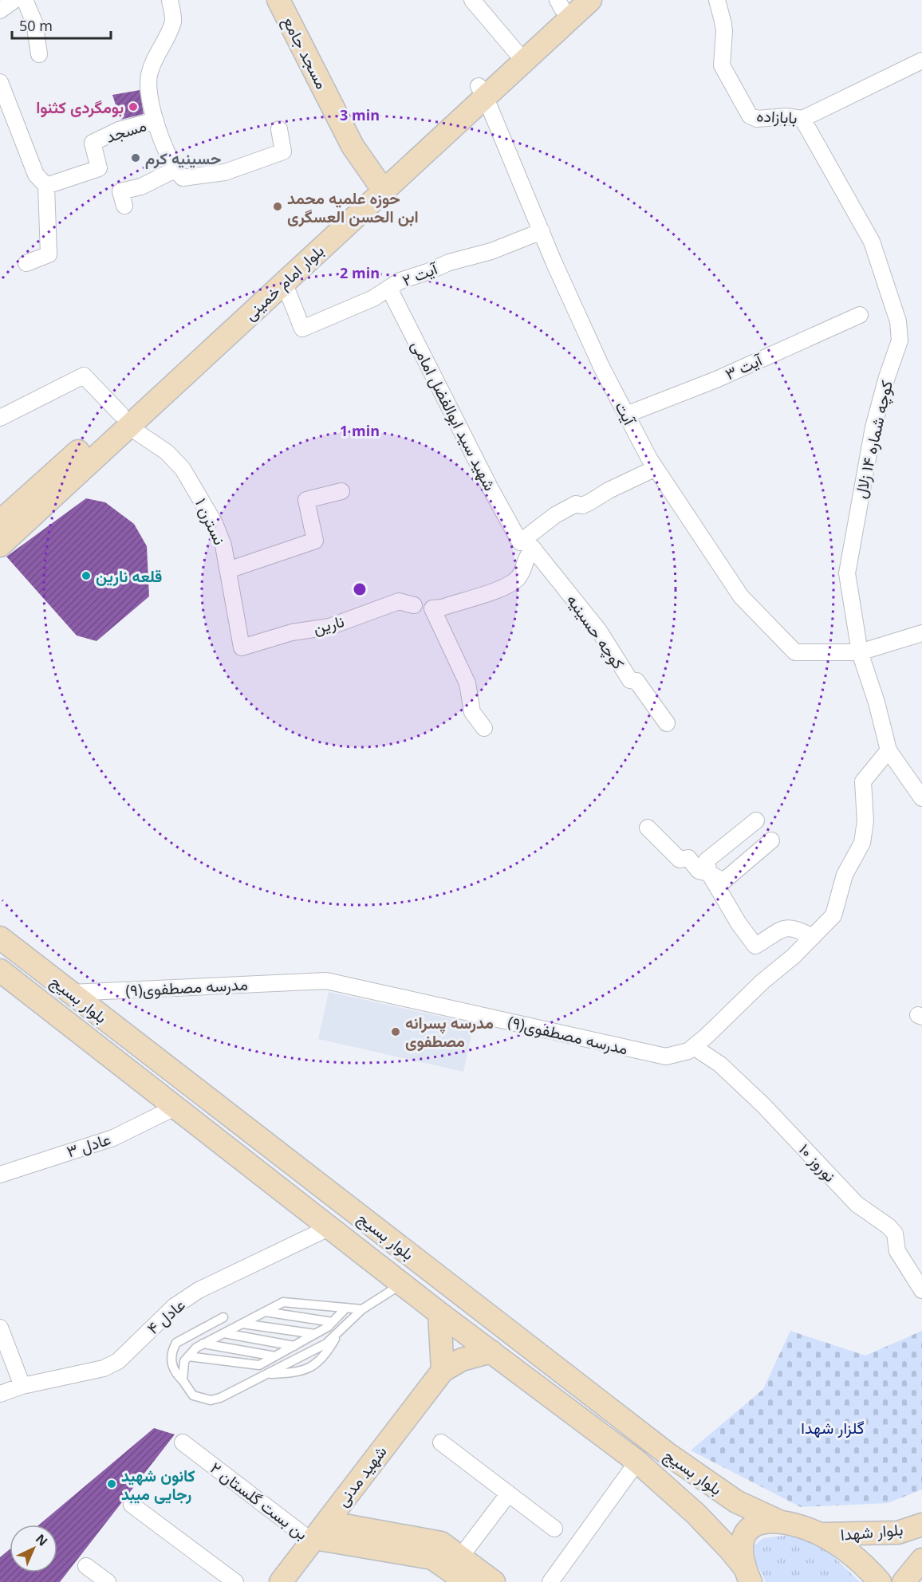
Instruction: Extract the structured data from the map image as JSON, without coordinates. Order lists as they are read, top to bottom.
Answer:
{
  "streets": {
    "main road": [
      "مسجد جامع",
      "بلوار امام خمینی",
      "بلوار بسیج",
      "شهید مدنی",
      "بلوار شهدا"
    ],
    "street": [
      "بابازاده",
      "مسجد",
      "آیت ۲",
      "آیت ۳",
      "آیت",
      "شهید سید ابوالفضل امامی",
      "کوچه شماره ۱۴ زلال",
      "نسترن ۱",
      "نارین",
      "کوچه حسینیه",
      "مدرسه مصطفوی(۹)",
      "عادل ۳",
      "نوروز ۱۰",
      "عادل ۴",
      "بن بست گلستان ۲"
    ]
  },
  "crossings": [
    ["مسجد جامع", "بلوار امام خمینی"],
    ["بابازاده", "کوچه شماره ۱۴ زلال"],
    ["آیت ۲", "بلوار امام خمینی"],
    ["آیت ۲", "آیت"],
    ["آیت ۲", "شهید سید ابوالفضل امامی"],
    ["بلوار امام خمینی", "آیت"],
    ["بلوار امام خمینی", "نسترن ۱"],
    ["آیت ۳", "آیت"],
    ["آیت", "کوچه شماره ۱۴ زلال"],
    ["شهید سید ابوالفضل امامی", "کوچه حسینیه"],
    ["کوچه شماره ۱۴ زلال", "مدرسه مصطفوی(۹)"],
    ["نسترن ۱", "نارین"],
    ["مدرسه مصطفوی(۹)", "بلوار بسیج"],
    ["مدرسه مصطفوی(۹)", "نوروز ۱۰"],
    ["بلوار بسیج", "عادل ۳"],
    ["بلوار بسیج", "عادل ۴"],
    ["بلوار بسیج", "شهید مدنی"],
    ["شهید مدنی", "بن بست گلستان ۲"]
  ],
  "parks": ["گلزار شهدا"],
  "places": [
    "بومگردی کثنوا",
    "حسینیه کرم",
    "حوزه علمیه محمد ابن الحسن العسگری",
    "قلعه نارین",
    "مدرسه پسرانه مصطفوی",
    "کانون شهید رجایی میبد"
  ],
  "scale_bar": "50 m",
  "north": "top right",
  "rings": ["3 min", "2 min", "1 min"]
}
